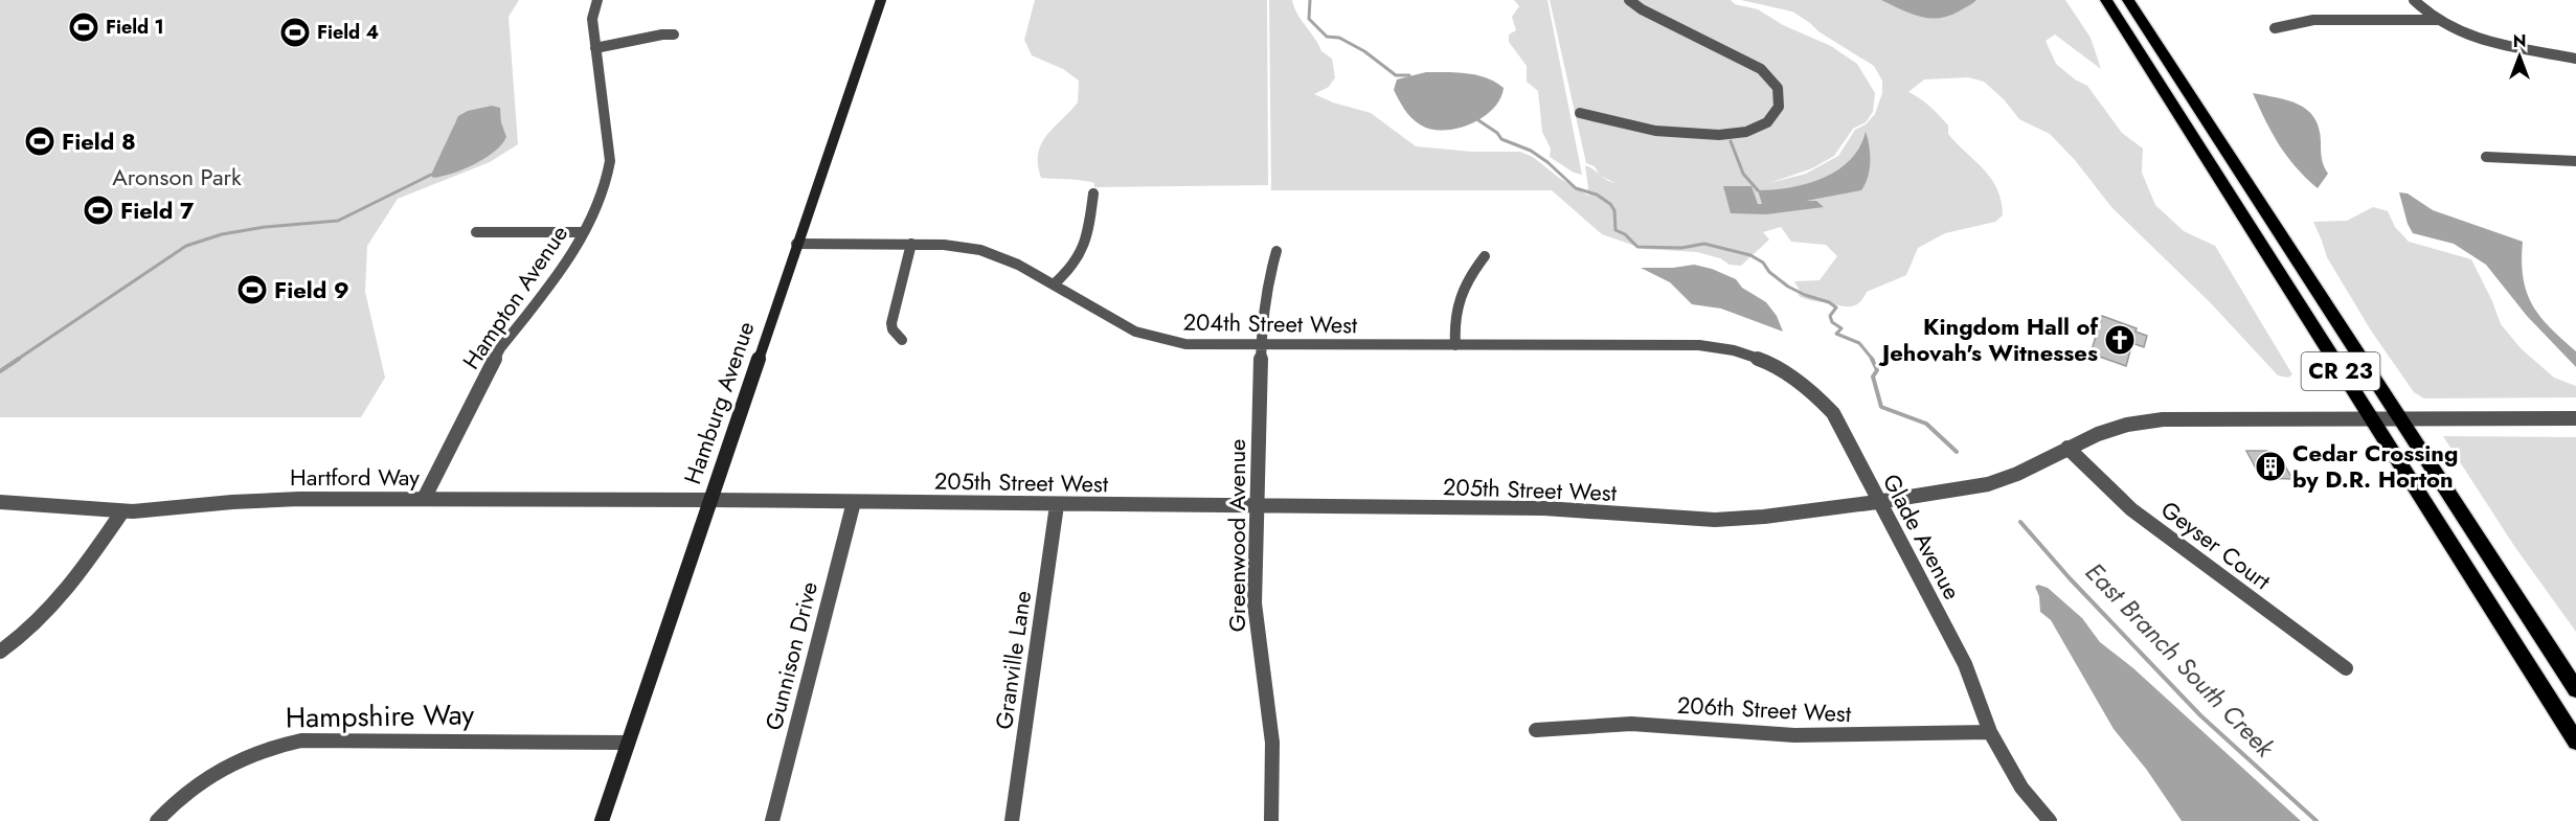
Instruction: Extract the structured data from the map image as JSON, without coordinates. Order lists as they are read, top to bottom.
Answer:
{
  "streets": {
    "main road": ["CR 23"],
    "street": [
      "Hampton Avenue",
      "204th Street West",
      "Hamburg Avenue",
      "Hartford Way",
      "205th Street West",
      "Greenwood Avenue",
      "Glade Avenue",
      "Geyser Court",
      "Gunnison Drive",
      "Granville Lane",
      "206th Street West",
      "Hampshire Way"
    ]
  },
  "crossings": [
    ["Hampton Avenue", "Hartford Way"],
    ["204th Street West", "Hamburg Avenue"],
    ["204th Street West", "Greenwood Avenue"],
    ["204th Street West", "Glade Avenue"],
    ["CR 23", "205th Street West"],
    ["Hamburg Avenue", "Hartford Way"],
    ["Hamburg Avenue", "205th Street West"],
    ["Hamburg Avenue", "Hampshire Way"],
    ["Hartford Way", "205th Street West"],
    ["205th Street West", "Greenwood Avenue"],
    ["205th Street West", "Glade Avenue"],
    ["205th Street West", "Geyser Court"],
    ["205th Street West", "Gunnison Drive"],
    ["205th Street West", "Granville Lane"],
    ["Glade Avenue", "206th Street West"]
  ],
  "water": ["East Branch South Creek"],
  "parks": ["Aronson Park"],
  "places": {
    "sports": [
      "Field 1",
      "Field 4",
      "Field 8",
      "Field 7",
      "Field 9"
    ],
    "church": ["Kingdom Hall of Jehovah's Witnesses"],
    "building": ["Cedar Crossing by D.R. Horton"]
  },
  "north": "top"
}
